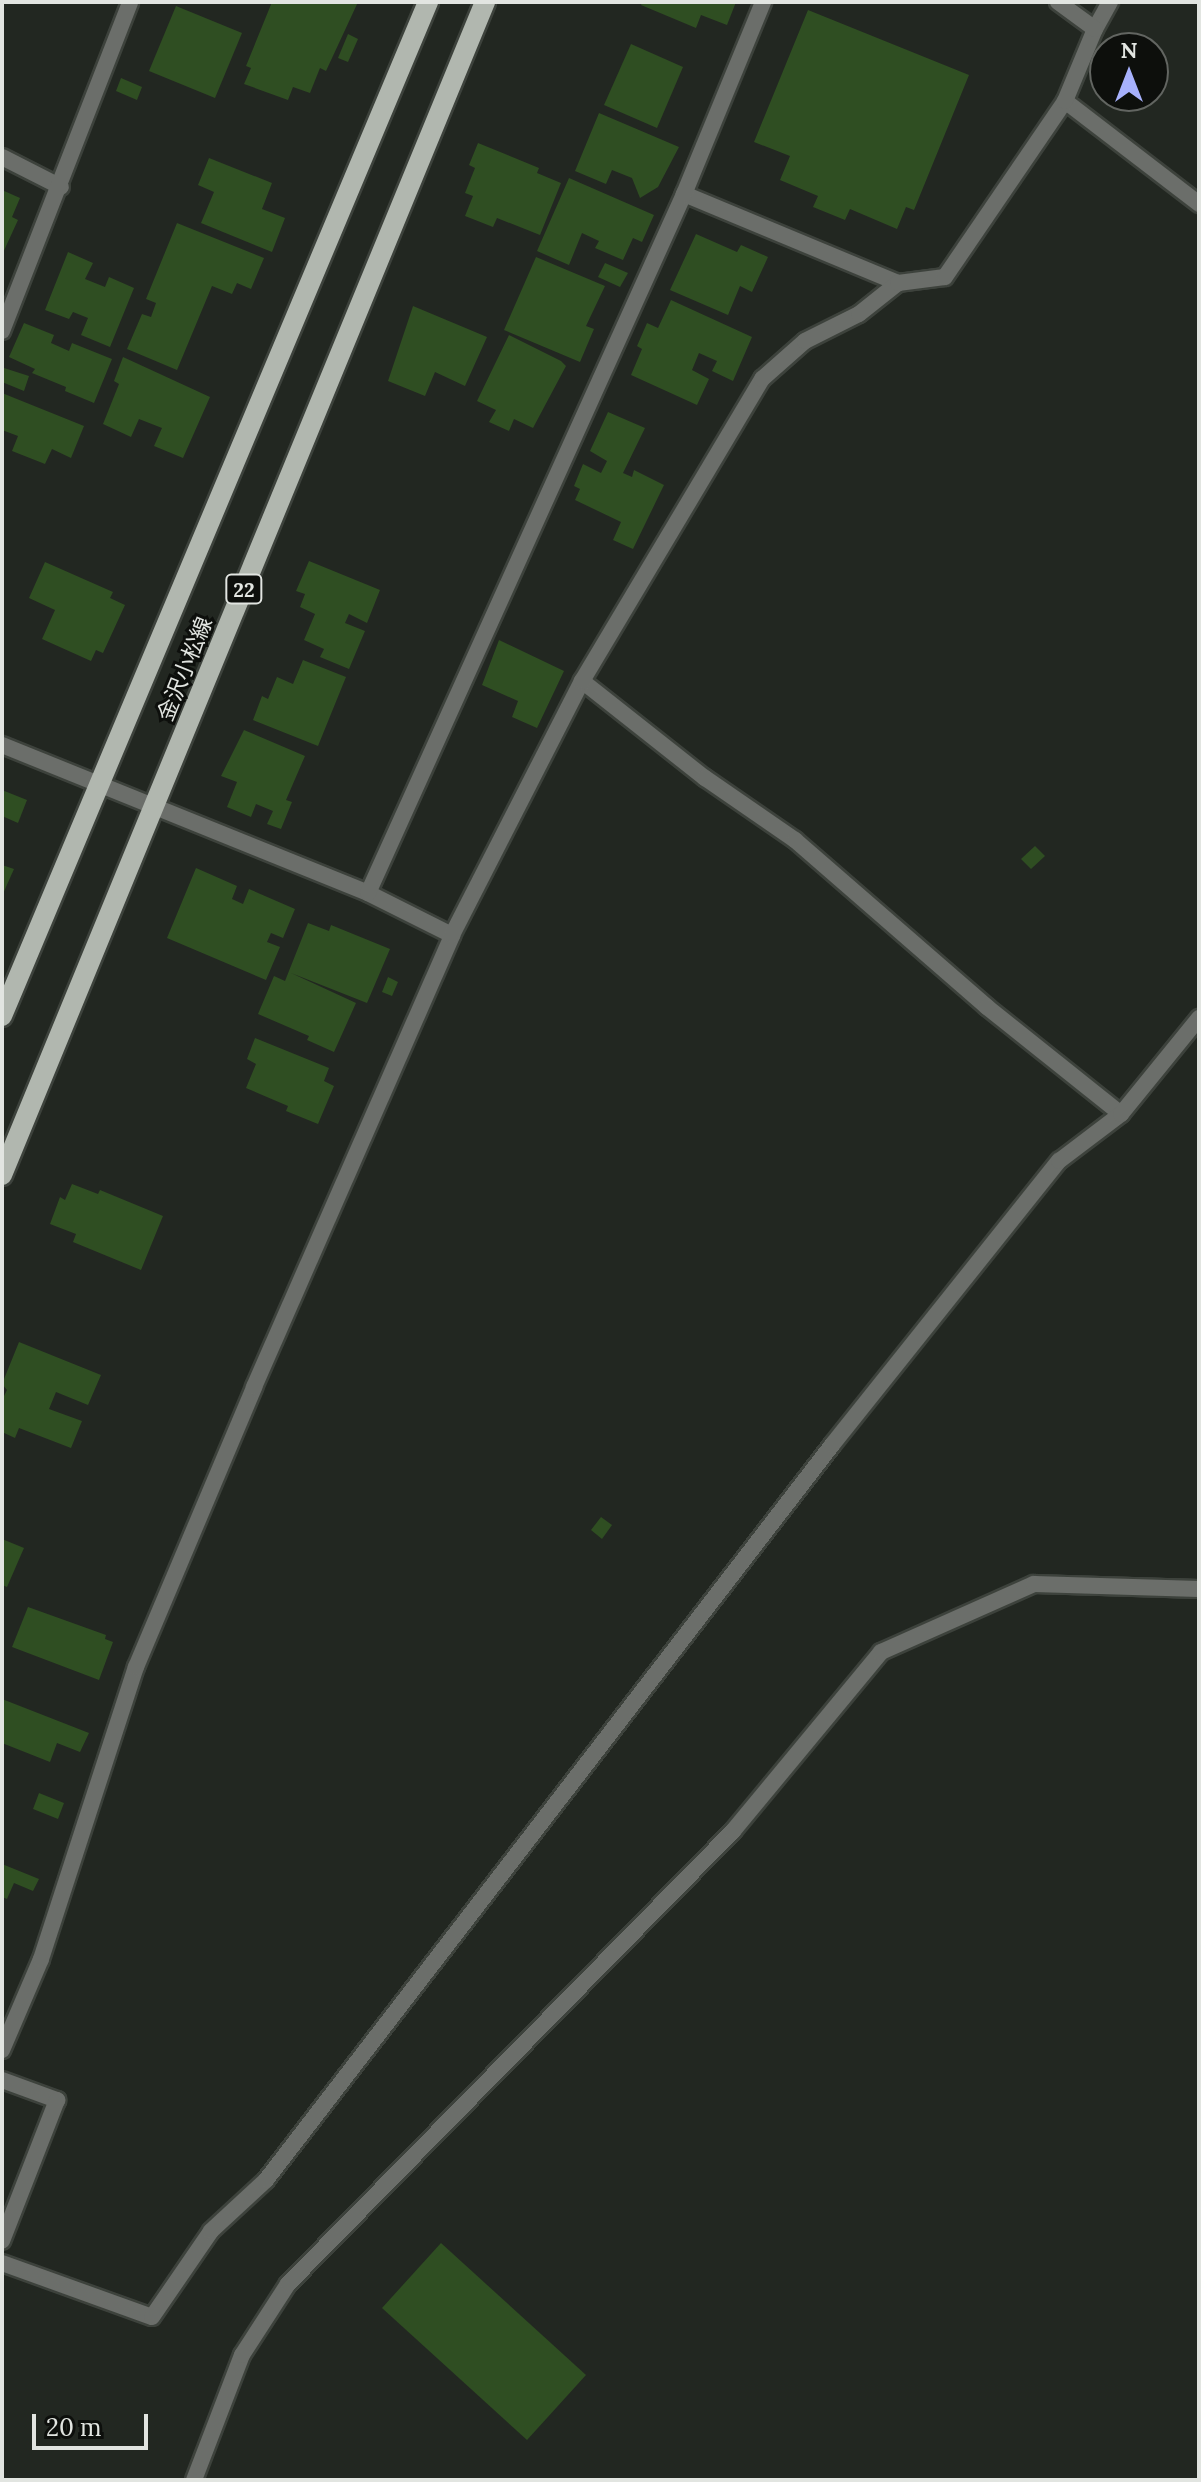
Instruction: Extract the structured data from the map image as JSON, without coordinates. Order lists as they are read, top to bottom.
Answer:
{
  "streets": {
    "main road": ["22", "金沢小松線"]
  },
  "scale_bar": "20 m",
  "north": "top"
}
